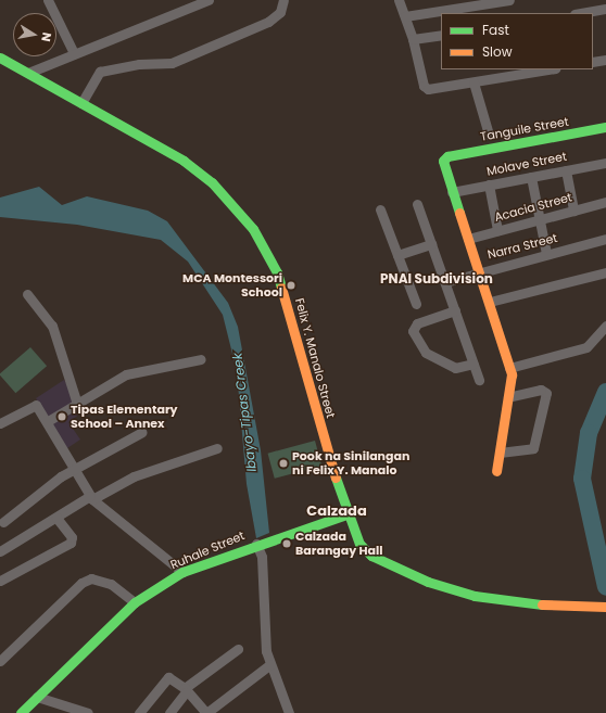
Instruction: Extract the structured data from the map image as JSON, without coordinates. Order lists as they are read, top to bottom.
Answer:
{
  "streets": {
    "main road": ["Tanguile Street", "Felix Y. Manalo Street", "Ruhale Street"],
    "street": ["Molave Street", "Acacia Street", "Narra Street"]
  },
  "crossings": [
    ["Tanguile Street", "Molave Street"],
    ["Felix Y. Manalo Street", "Ruhale Street"]
  ],
  "districts": ["PNAI Subdivision", "Calzada"],
  "water": ["Ibayo-Tipas Creek"],
  "places": [
    "MCA Montessori School",
    "Tipas Elementary School – Annex",
    "Pook na Sinilangan ni Felix Y. Manalo",
    "Calzada Barangay Hall"
  ],
  "legend": ["Fast", "Slow"],
  "north": "right"
}
